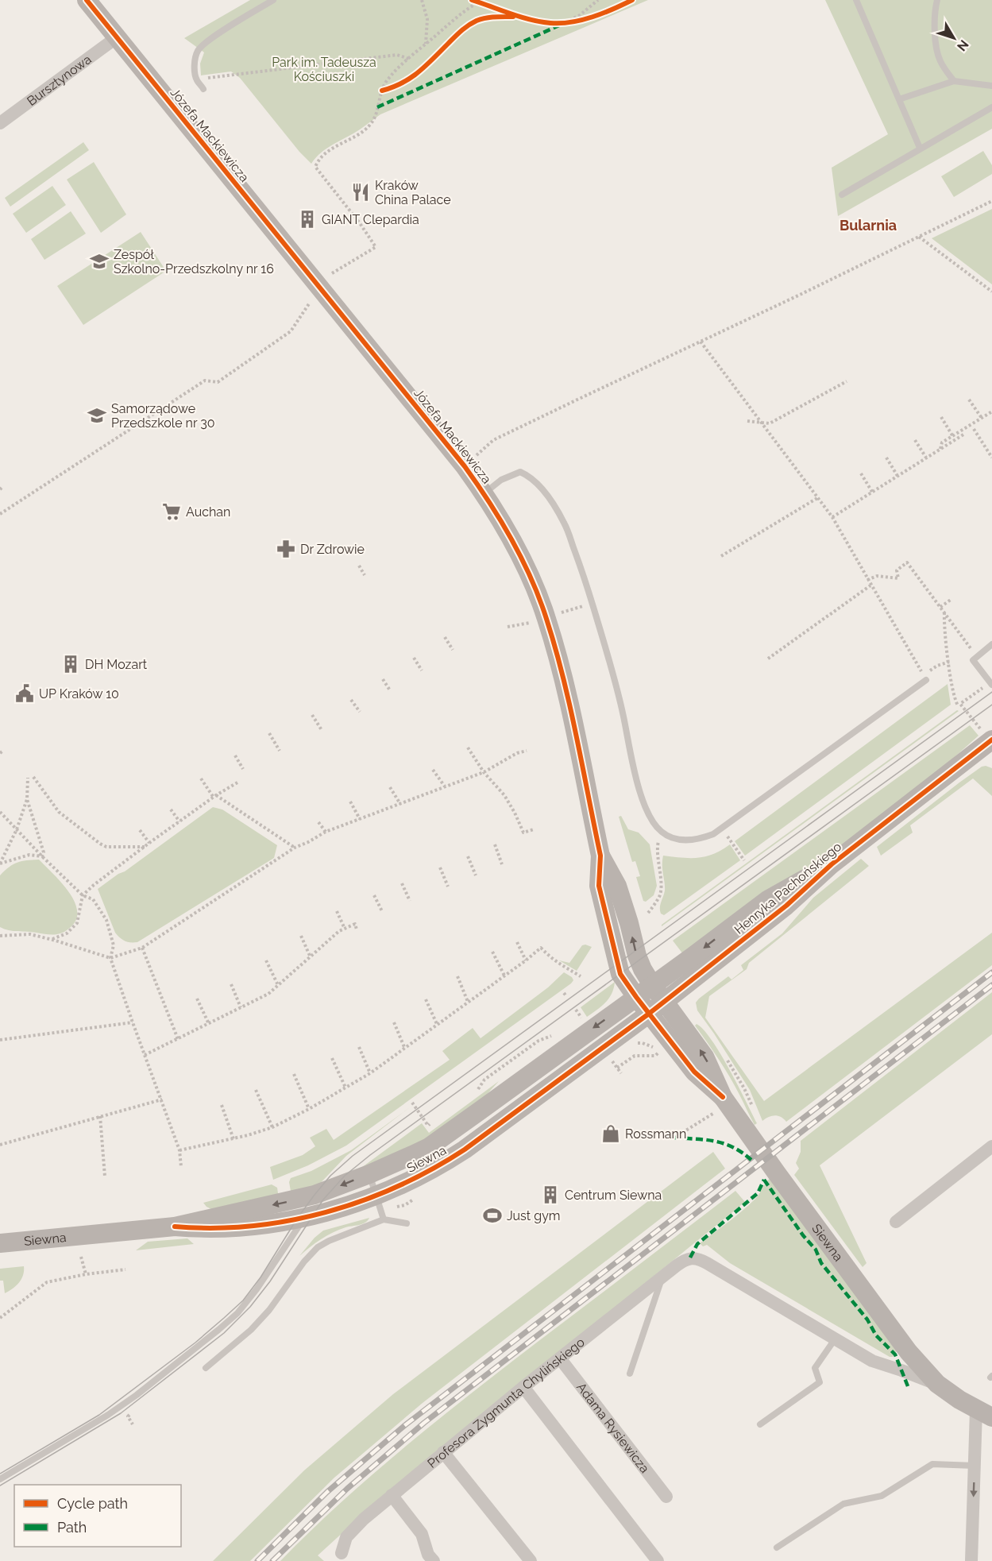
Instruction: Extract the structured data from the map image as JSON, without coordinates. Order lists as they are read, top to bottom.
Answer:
{
  "streets": {
    "street": [
      "Bursztynowa",
      "Józefa Mackiewicza",
      "Henryka Pachońskiego",
      "Siewna",
      "Profesora Zygmunta Chylińskiego",
      "Adama Rysiewicza"
    ]
  },
  "crossings": [
    ["Bursztynowa", "Józefa Mackiewicza"],
    ["Józefa Mackiewicza", "Henryka Pachońskiego"],
    ["Józefa Mackiewicza", "Siewna"],
    ["Henryka Pachońskiego", "Siewna"],
    ["Siewna", "Profesora Zygmunta Chylińskiego"],
    ["Profesora Zygmunta Chylińskiego", "Adama Rysiewicza"]
  ],
  "districts": ["Bularnia"],
  "parks": ["Park im. Tadeusza Kościuszki"],
  "places": {
    "restaurant": ["Kraków China Palace"],
    "building": ["GIANT Clepardia", "DH Mozart", "Centrum Siewna"],
    "school or university": ["Zespół Szkolno-Przedszkolny nr 16", "Samorządowe Przedszkole nr 30"],
    "supermarket": ["Auchan"],
    "pharmacy": ["Dr Zdrowie"],
    "public building": ["UP Kraków 10"],
    "shop": ["Rossmann"],
    "sports": ["Just gym"]
  },
  "legend": ["Cycle path", "Path"],
  "north": "bottom right"
}
